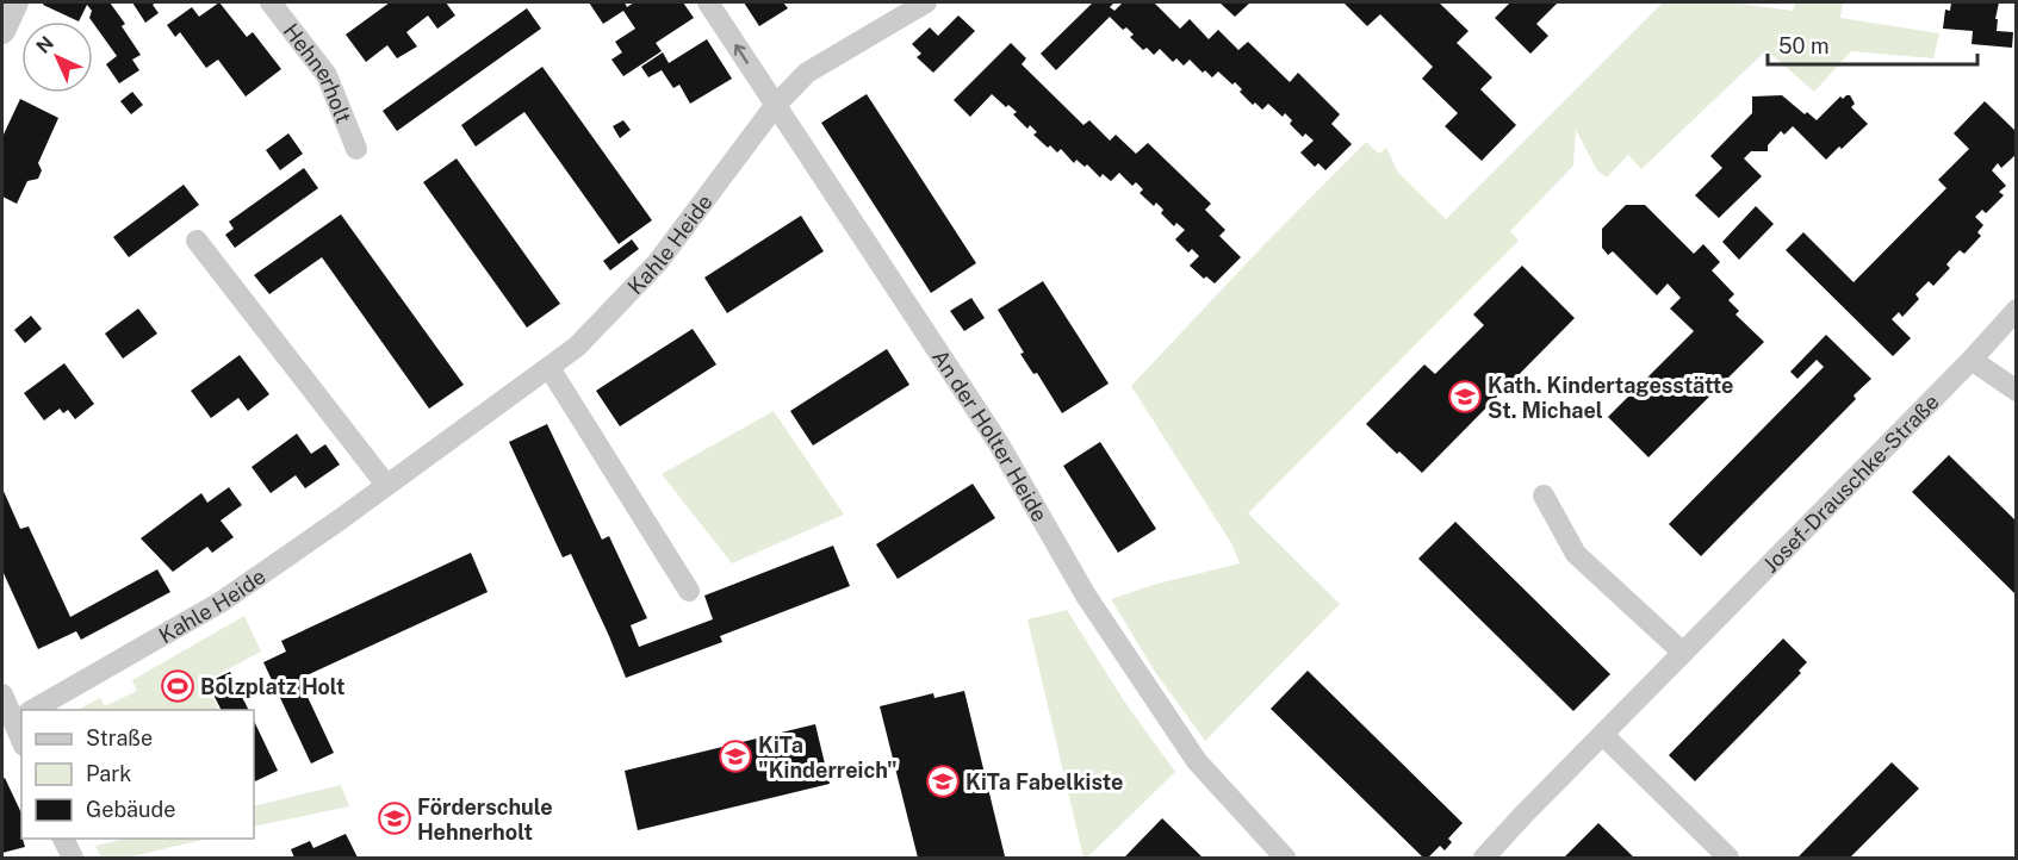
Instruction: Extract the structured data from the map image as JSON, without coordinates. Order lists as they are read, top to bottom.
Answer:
{
  "streets": {
    "street": [
      "Hehnerholt",
      "Kahle Heide",
      "An der Holter Heide",
      "Josef-Drauschke-Straße"
    ]
  },
  "crossings": [
    ["Kahle Heide", "An der Holter Heide"]
  ],
  "places": {
    "school or university": [
      "Kath. Kindertagesstätte St. Michael",
      "KiTa \"Kinderreich\"",
      "KiTa Fabelkiste",
      "Förderschule Hehnerholt"
    ],
    "sports": ["Bolzplatz Holt"]
  },
  "legend": ["Straße", "Park", "Gebäude"],
  "scale_bar": "50 m",
  "north": "top left"
}
